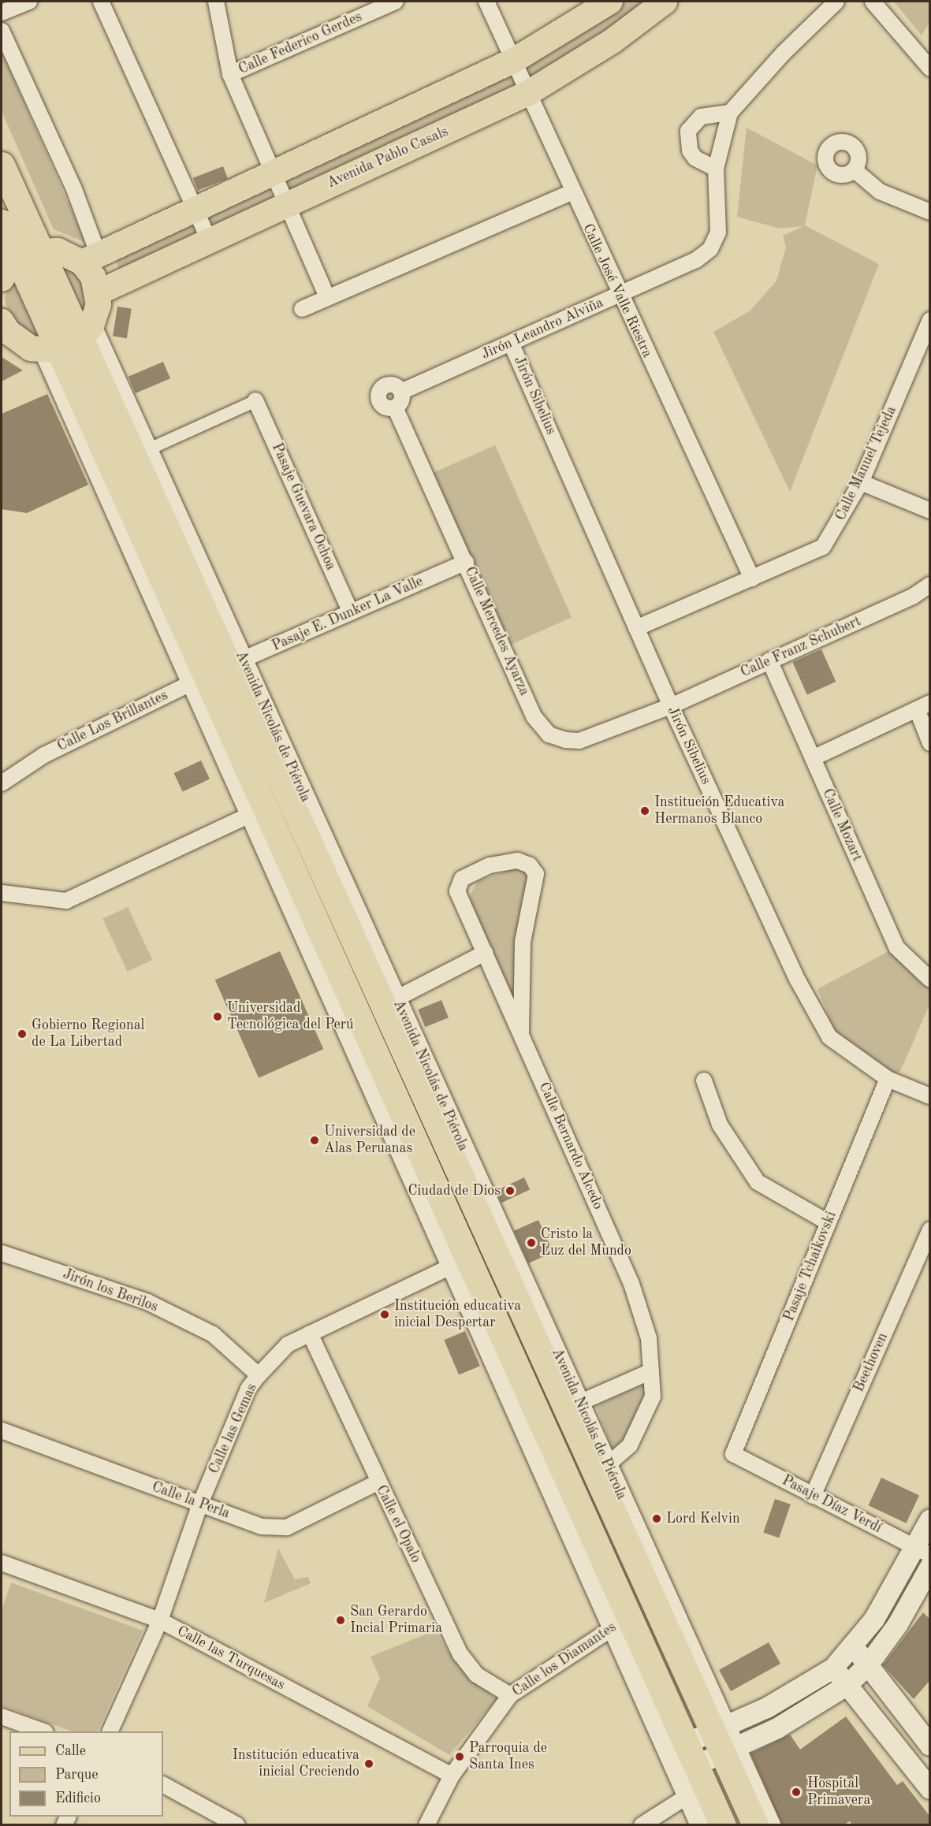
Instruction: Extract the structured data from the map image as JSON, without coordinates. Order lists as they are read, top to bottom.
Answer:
{
  "streets": {
    "highway": ["Avenida Nicolás de Piérola"],
    "main road": ["Avenida Pablo Casals"],
    "street": [
      "Calle Federico Gerdes",
      "Calle José Valle Riestra",
      "Jirón Leandro Alviña",
      "Jirón Sibelius",
      "Calle Manuel Tejeda",
      "Pasaje Guevara Ochoa",
      "Pasaje E. Dunker La Valle",
      "Calle Mercedes Ayarza",
      "Calle Franz Schubert",
      "Calle Los Brillantes",
      "Calle Mozart",
      "Calle Bernardo Alcedo",
      "Pasaje Tchaikovski",
      "Jirón los Berilos",
      "Beethoven",
      "Calle las Gemas",
      "Calle la Perla",
      "Pasaje Díaz Verdí",
      "Calle el Opalo",
      "Calle las Turquesas",
      "Calle los Diamantes"
    ]
  },
  "crossings": [
    ["Avenida Pablo Casals", "Calle José Valle Riestra"],
    ["Calle José Valle Riestra", "Jirón Leandro Alviña"],
    ["Calle José Valle Riestra", "Calle Manuel Tejeda"],
    ["Jirón Leandro Alviña", "Jirón Sibelius"],
    ["Jirón Leandro Alviña", "Calle Mercedes Ayarza"],
    ["Jirón Sibelius", "Calle Manuel Tejeda"],
    ["Jirón Sibelius", "Calle Mercedes Ayarza"],
    ["Jirón Sibelius", "Calle Franz Schubert"],
    ["Jirón Sibelius", "Pasaje Tchaikovski"],
    ["Pasaje Guevara Ochoa", "Pasaje E. Dunker La Valle"],
    ["Pasaje E. Dunker La Valle", "Calle Mercedes Ayarza"],
    ["Pasaje E. Dunker La Valle", "Calle Los Brillantes"],
    ["Pasaje E. Dunker La Valle", "Avenida Nicolás de Piérola"],
    ["Calle Mercedes Ayarza", "Calle Franz Schubert"],
    ["Calle Franz Schubert", "Calle Mozart"],
    ["Calle Los Brillantes", "Avenida Nicolás de Piérola"],
    ["Avenida Nicolás de Piérola", "Calle Bernardo Alcedo"],
    ["Avenida Nicolás de Piérola", "Calle las Gemas"],
    ["Avenida Nicolás de Piérola", "Calle los Diamantes"],
    ["Pasaje Tchaikovski", "Pasaje Díaz Verdí"],
    ["Jirón los Berilos", "Calle las Gemas"],
    ["Beethoven", "Pasaje Díaz Verdí"],
    ["Calle las Gemas", "Calle la Perla"],
    ["Calle las Gemas", "Calle el Opalo"],
    ["Calle las Gemas", "Calle las Turquesas"],
    ["Calle la Perla", "Calle el Opalo"],
    ["Calle el Opalo", "Calle los Diamantes"],
    ["Calle las Turquesas", "Calle los Diamantes"]
  ],
  "places": [
    "Institución Educativa Hermanos Blanco",
    "Universidad Tecnológica del Perú",
    "Gobierno Regional de La Libertad",
    "Universidad de Alas Peruanas",
    "Ciudad de Dios",
    "Cristo la Luz del Mundo",
    "Institución educativa inicial Despertar",
    "Lord Kelvin",
    "San Gerardo Incial Primaria",
    "Parroquia de Santa Ines",
    "Institución educativa inicial Creciendo",
    "Hospital Primavera"
  ],
  "legend": ["Calle", "Parque", "Edificio"]
}
